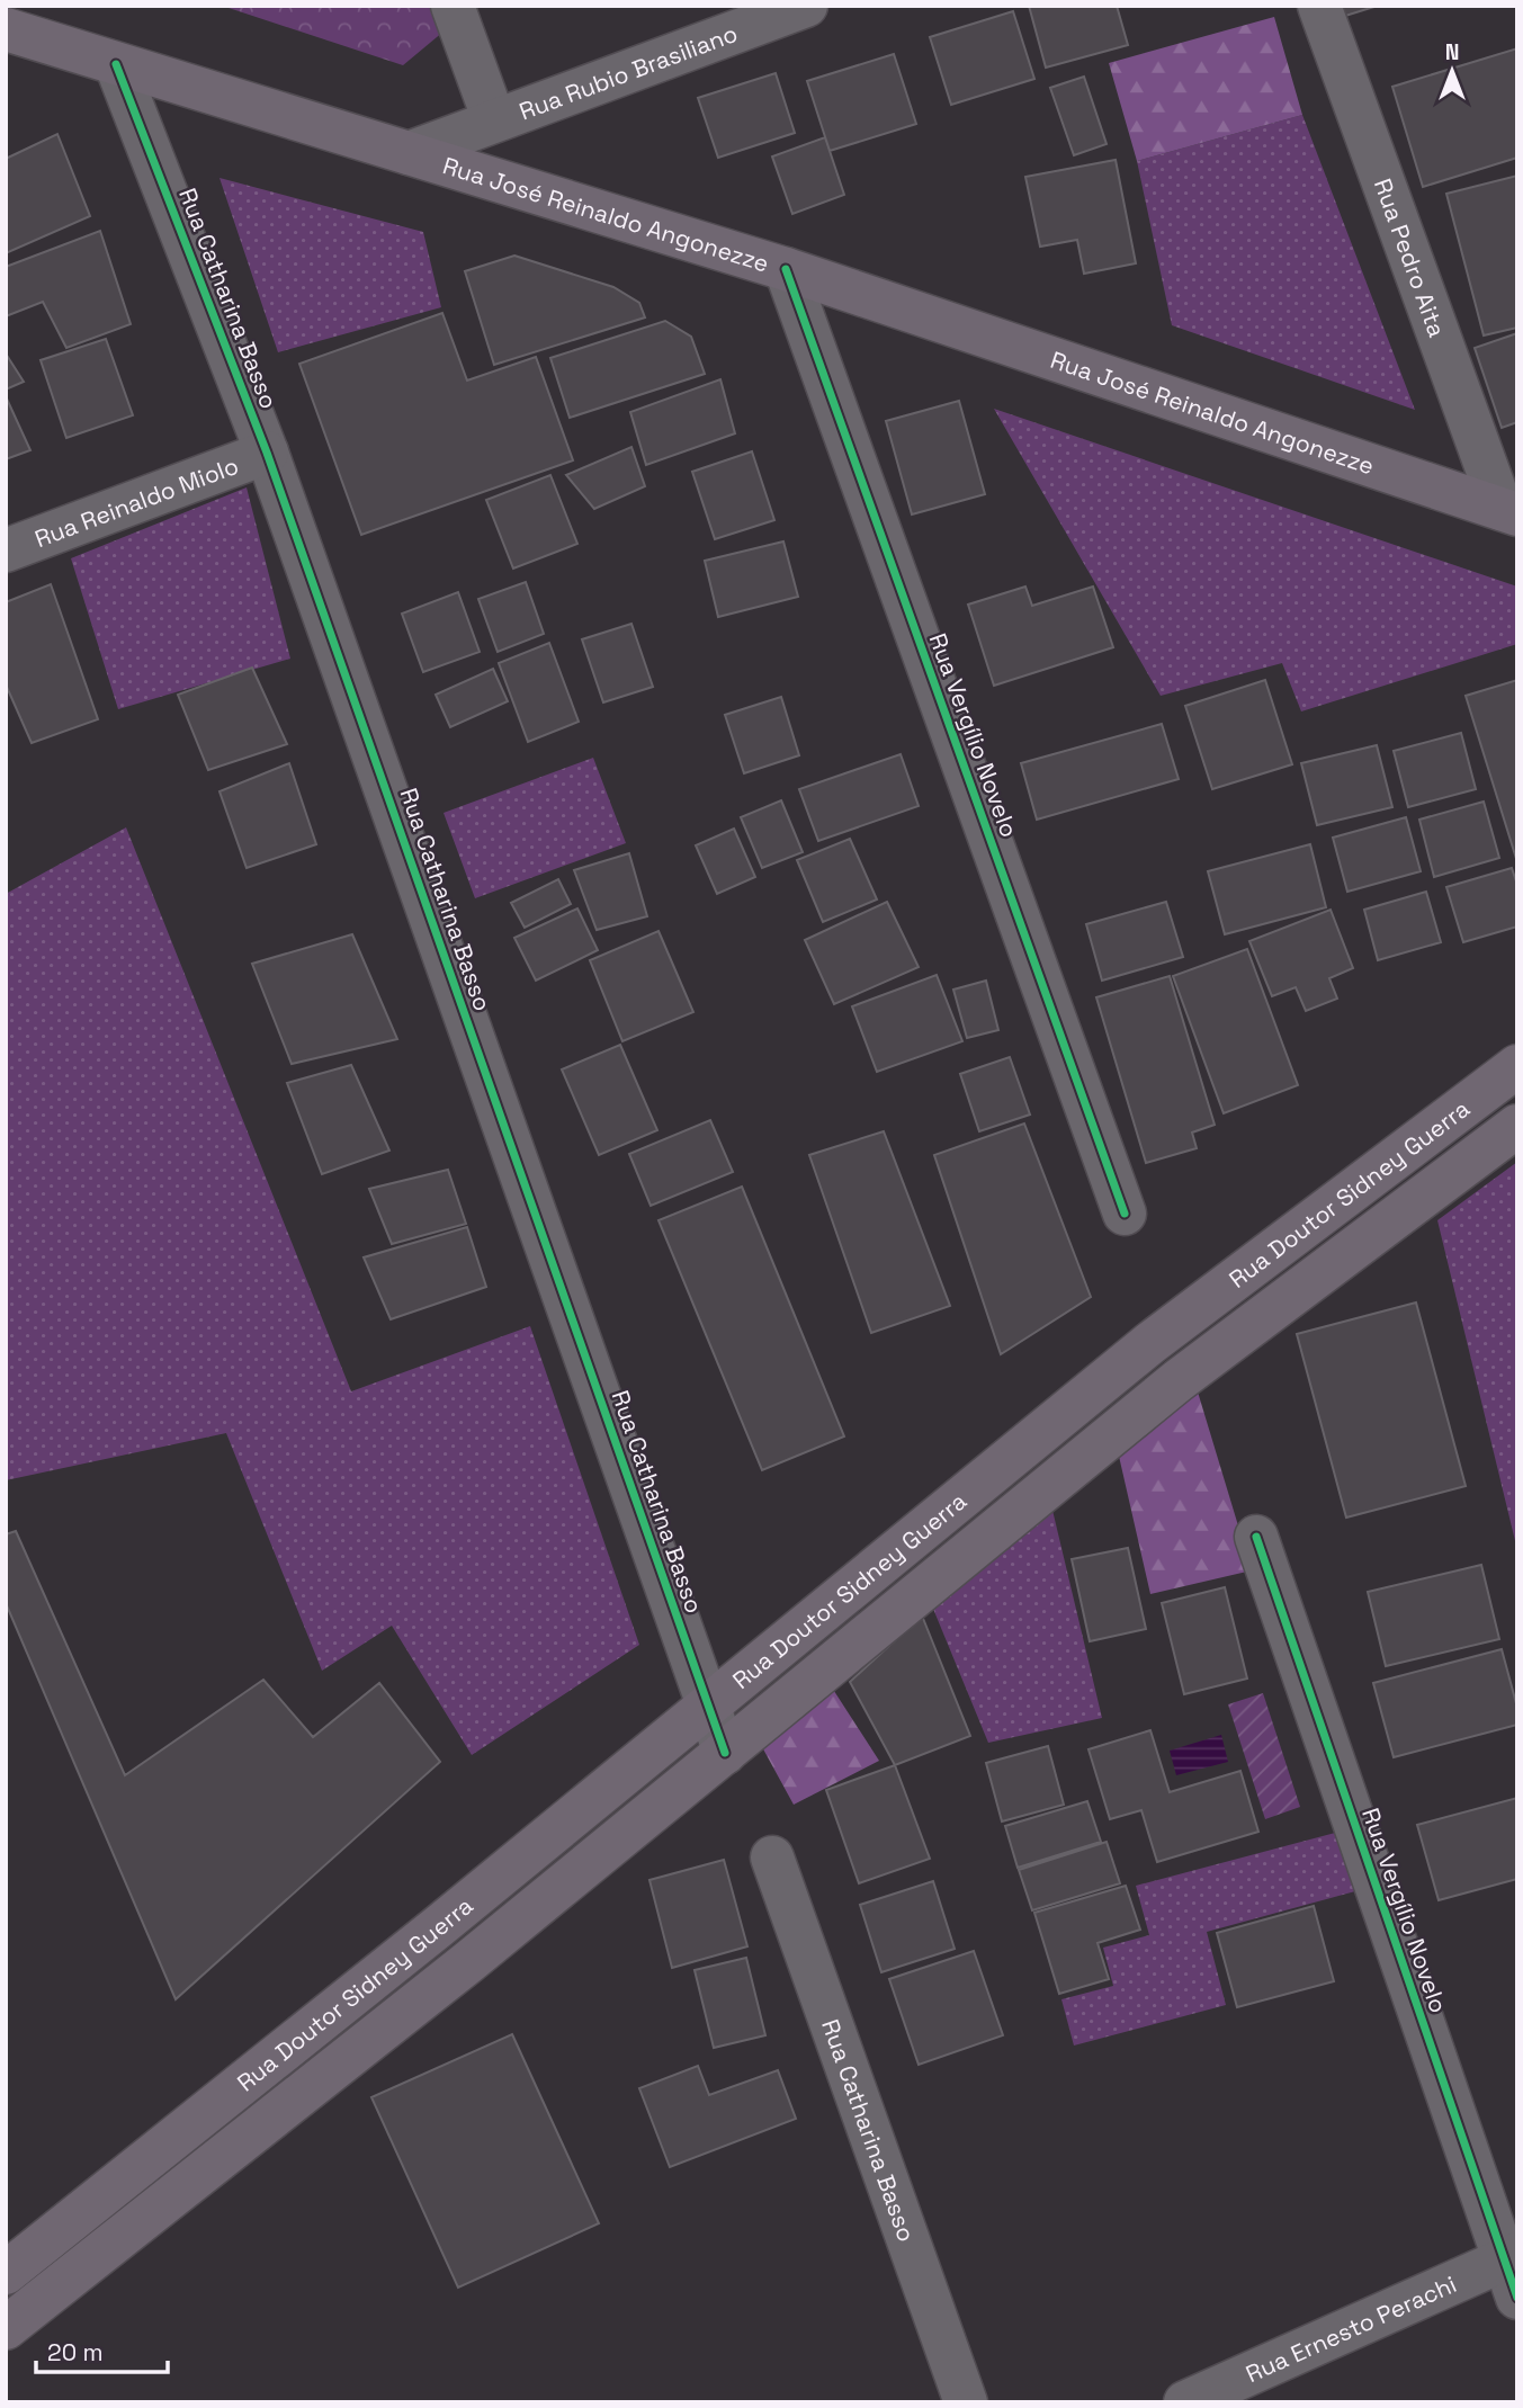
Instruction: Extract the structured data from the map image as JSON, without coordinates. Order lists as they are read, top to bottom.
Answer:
{
  "streets": {
    "main road": ["Rua José Reinaldo Angonezze", "Rua Doutor Sidney Guerra"],
    "street": [
      "Rua Rubio Brasiliano",
      "Rua Pedro Aita",
      "Rua Catharina Basso",
      "Rua Reinaldo Miolo",
      "Rua Vergílio Novelo",
      "Rua Ernesto Perachi"
    ]
  },
  "crossings": [
    ["Rua Rubio Brasiliano", "Rua José Reinaldo Angonezze"],
    ["Rua José Reinaldo Angonezze", "Rua Pedro Aita"],
    ["Rua José Reinaldo Angonezze", "Rua Catharina Basso"],
    ["Rua José Reinaldo Angonezze", "Rua Vergílio Novelo"],
    ["Rua Catharina Basso", "Rua Reinaldo Miolo"],
    ["Rua Catharina Basso", "Rua Doutor Sidney Guerra"],
    ["Rua Vergílio Novelo", "Rua Ernesto Perachi"]
  ],
  "scale_bar": "20 m",
  "north": "top"
}
